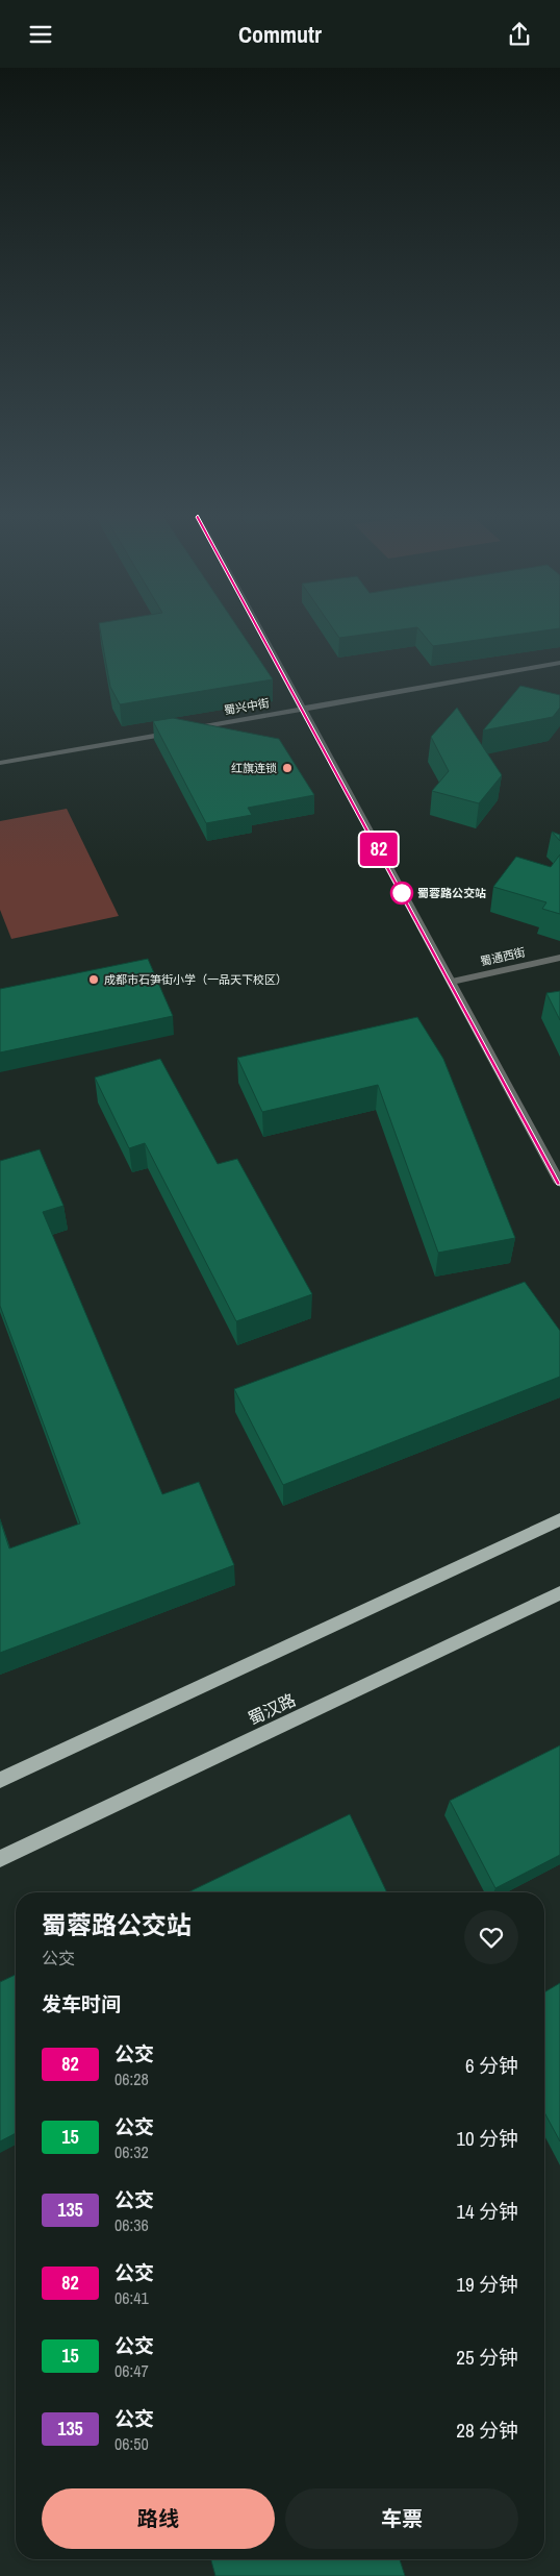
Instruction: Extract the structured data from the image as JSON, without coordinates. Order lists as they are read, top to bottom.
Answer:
{
  "streets": {
    "main road": ["蜀汉路"],
    "street": ["蜀兴中街", "蜀通西街"]
  },
  "places": ["红旗连锁", "蜀蓉路公交站", "成都市石笋街小学（一品天下校区）"],
  "lines": ["bus line 82"],
  "page": {
    "header": "Commutr",
    "on_map": "82",
    "heading": [
      ["蜀蓉路公交站", "公交"],
      "发车时间"
    ],
    "list": [
      {
        "mark": "82",
        "name": "公交",
        "note": "06:28",
        "value": "6 分钟"
      },
      {
        "mark": "15",
        "name": "公交",
        "note": "06:32",
        "value": "10 分钟"
      },
      {
        "mark": "135",
        "name": "公交",
        "note": "06:36",
        "value": "14 分钟"
      },
      {
        "mark": "82",
        "name": "公交",
        "note": "06:41",
        "value": "19 分钟"
      },
      {
        "mark": "15",
        "name": "公交",
        "note": "06:47",
        "value": "25 分钟"
      },
      {
        "mark": "135",
        "name": "公交",
        "note": "06:50",
        "value": "28 分钟"
      }
    ],
    "buttons": ["路线", "车票"]
  }
}
